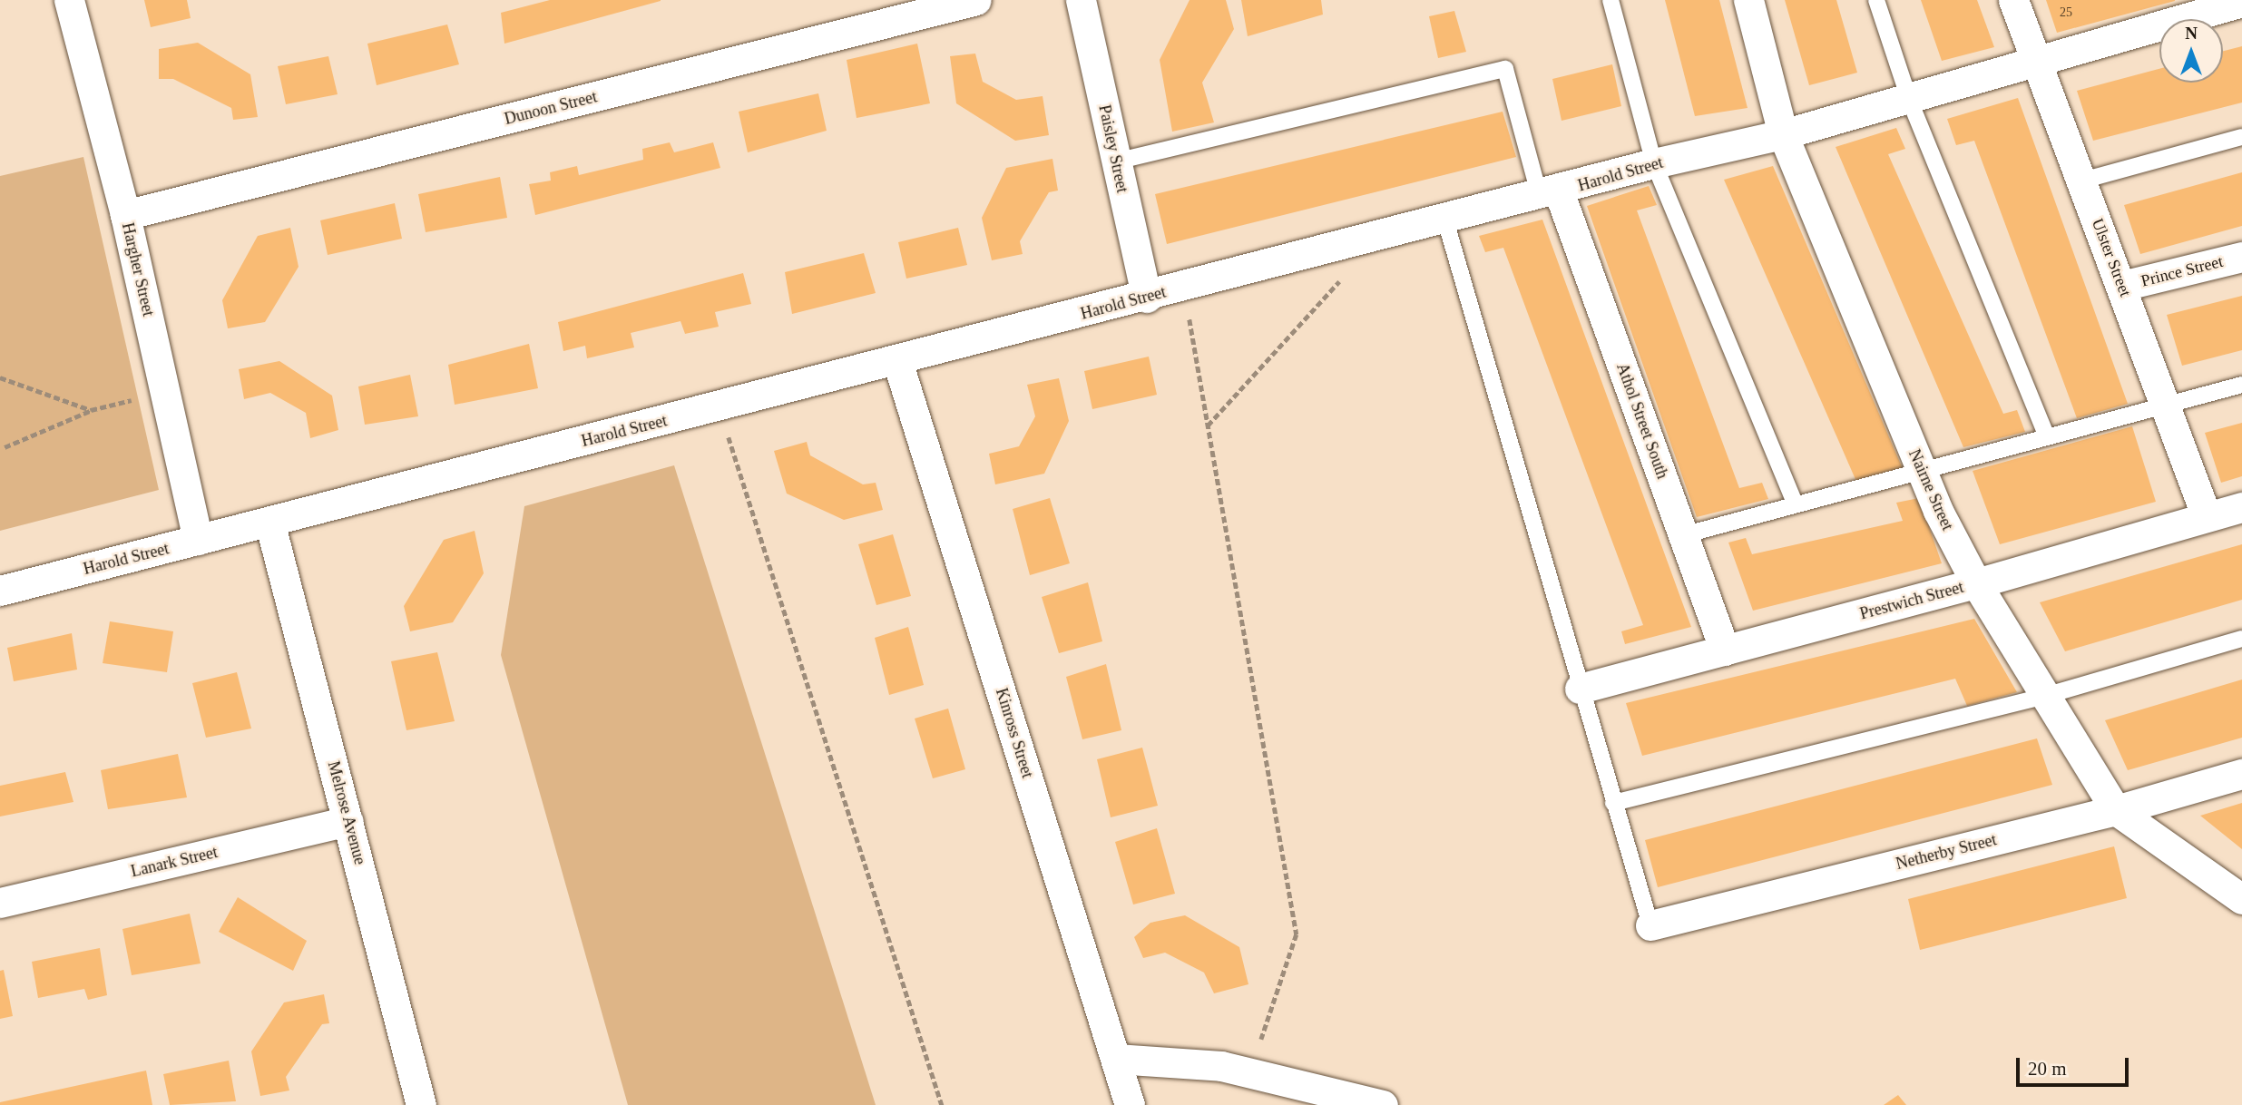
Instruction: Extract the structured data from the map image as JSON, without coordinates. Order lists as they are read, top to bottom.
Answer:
{
  "streets": {
    "street": [
      "Dunoon Street",
      "Paisley Street",
      "Harold Street",
      "Ulster Street",
      "Hargher Street",
      "Prince Street",
      "Athol Street South",
      "Nairne Street",
      "Prestwich Street",
      "Kinross Street",
      "Melrose Avenue",
      "Netherby Street",
      "Lanark Street"
    ]
  },
  "crossings": [
    ["Dunoon Street", "Hargher Street"],
    ["Paisley Street", "Harold Street"],
    ["Harold Street", "Ulster Street"],
    ["Harold Street", "Hargher Street"],
    ["Harold Street", "Athol Street South"],
    ["Harold Street", "Nairne Street"],
    ["Harold Street", "Kinross Street"],
    ["Harold Street", "Melrose Avenue"],
    ["Ulster Street", "Prince Street"],
    ["Ulster Street", "Prestwich Street"],
    ["Athol Street South", "Prestwich Street"],
    ["Nairne Street", "Prestwich Street"],
    ["Nairne Street", "Netherby Street"],
    ["Melrose Avenue", "Lanark Street"]
  ],
  "house_numbers": ["25"],
  "scale_bar": "20 m",
  "north": "top"
}
